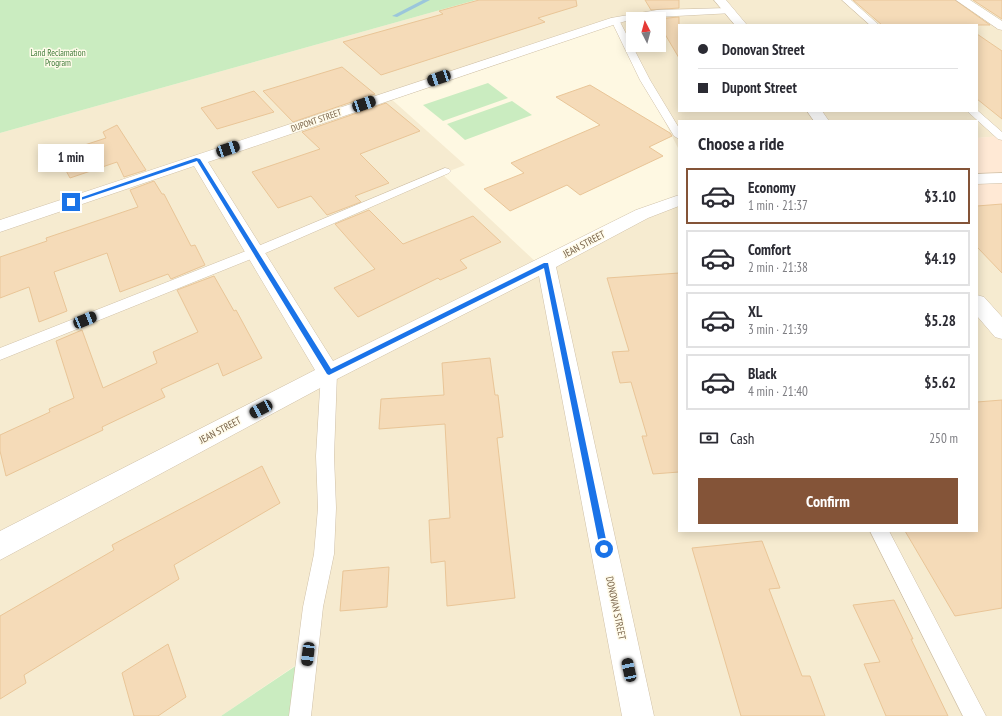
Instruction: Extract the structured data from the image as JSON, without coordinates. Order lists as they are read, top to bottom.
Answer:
{
  "streets": {
    "street": ["DUPONT STREET", "JEAN STREET", "DONOVAN STREET"]
  },
  "crossings": [
    ["JEAN STREET", "DONOVAN STREET"]
  ],
  "parks": ["Land Reclamation Program"],
  "north": "top",
  "page": {
    "banner": ["Donovan Street", "Dupont Street"],
    "heading": "Choose a ride",
    "bubble": "1 min",
    "list": [
      {
        "name": "Economy",
        "note": "1 min · 21:37",
        "value": "$3.10"
      },
      {
        "name": "Comfort",
        "note": "2 min · 21:38",
        "value": "$4.19"
      },
      {
        "name": "XL",
        "note": "3 min · 21:39",
        "value": "$5.28"
      },
      {
        "name": "Black",
        "note": "4 min · 21:40",
        "value": "$5.62"
      }
    ],
    "pay": ["Cash", "250 m"],
    "buttons": "Confirm"
  }
}
